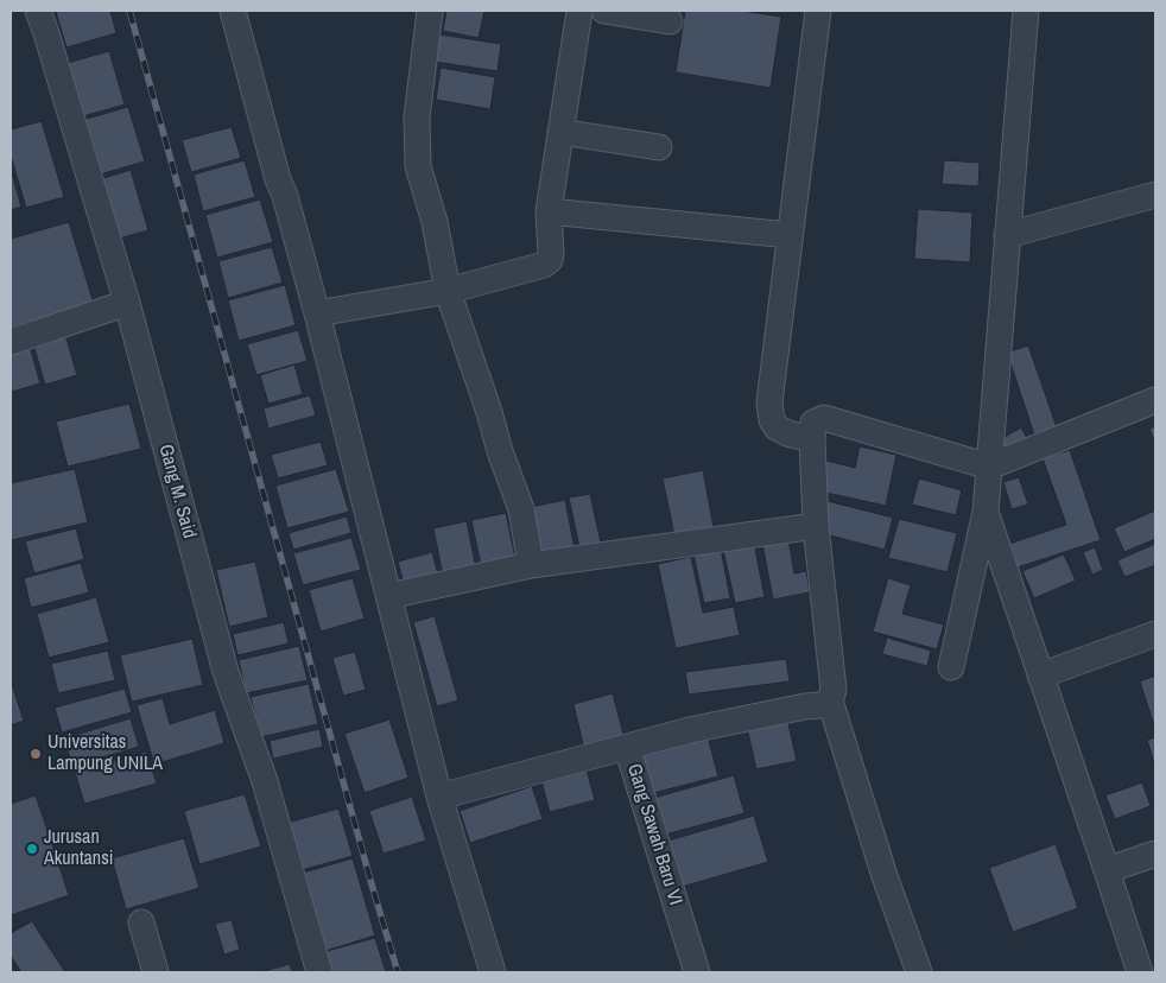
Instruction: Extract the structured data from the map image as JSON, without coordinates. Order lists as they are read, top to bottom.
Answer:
{
  "streets": {
    "street": ["Gang M. Said", "Gang Sawah Baru VI"]
  },
  "places": ["Universitas Lampung UNILA", "Jurusan Akuntansi"]
}
